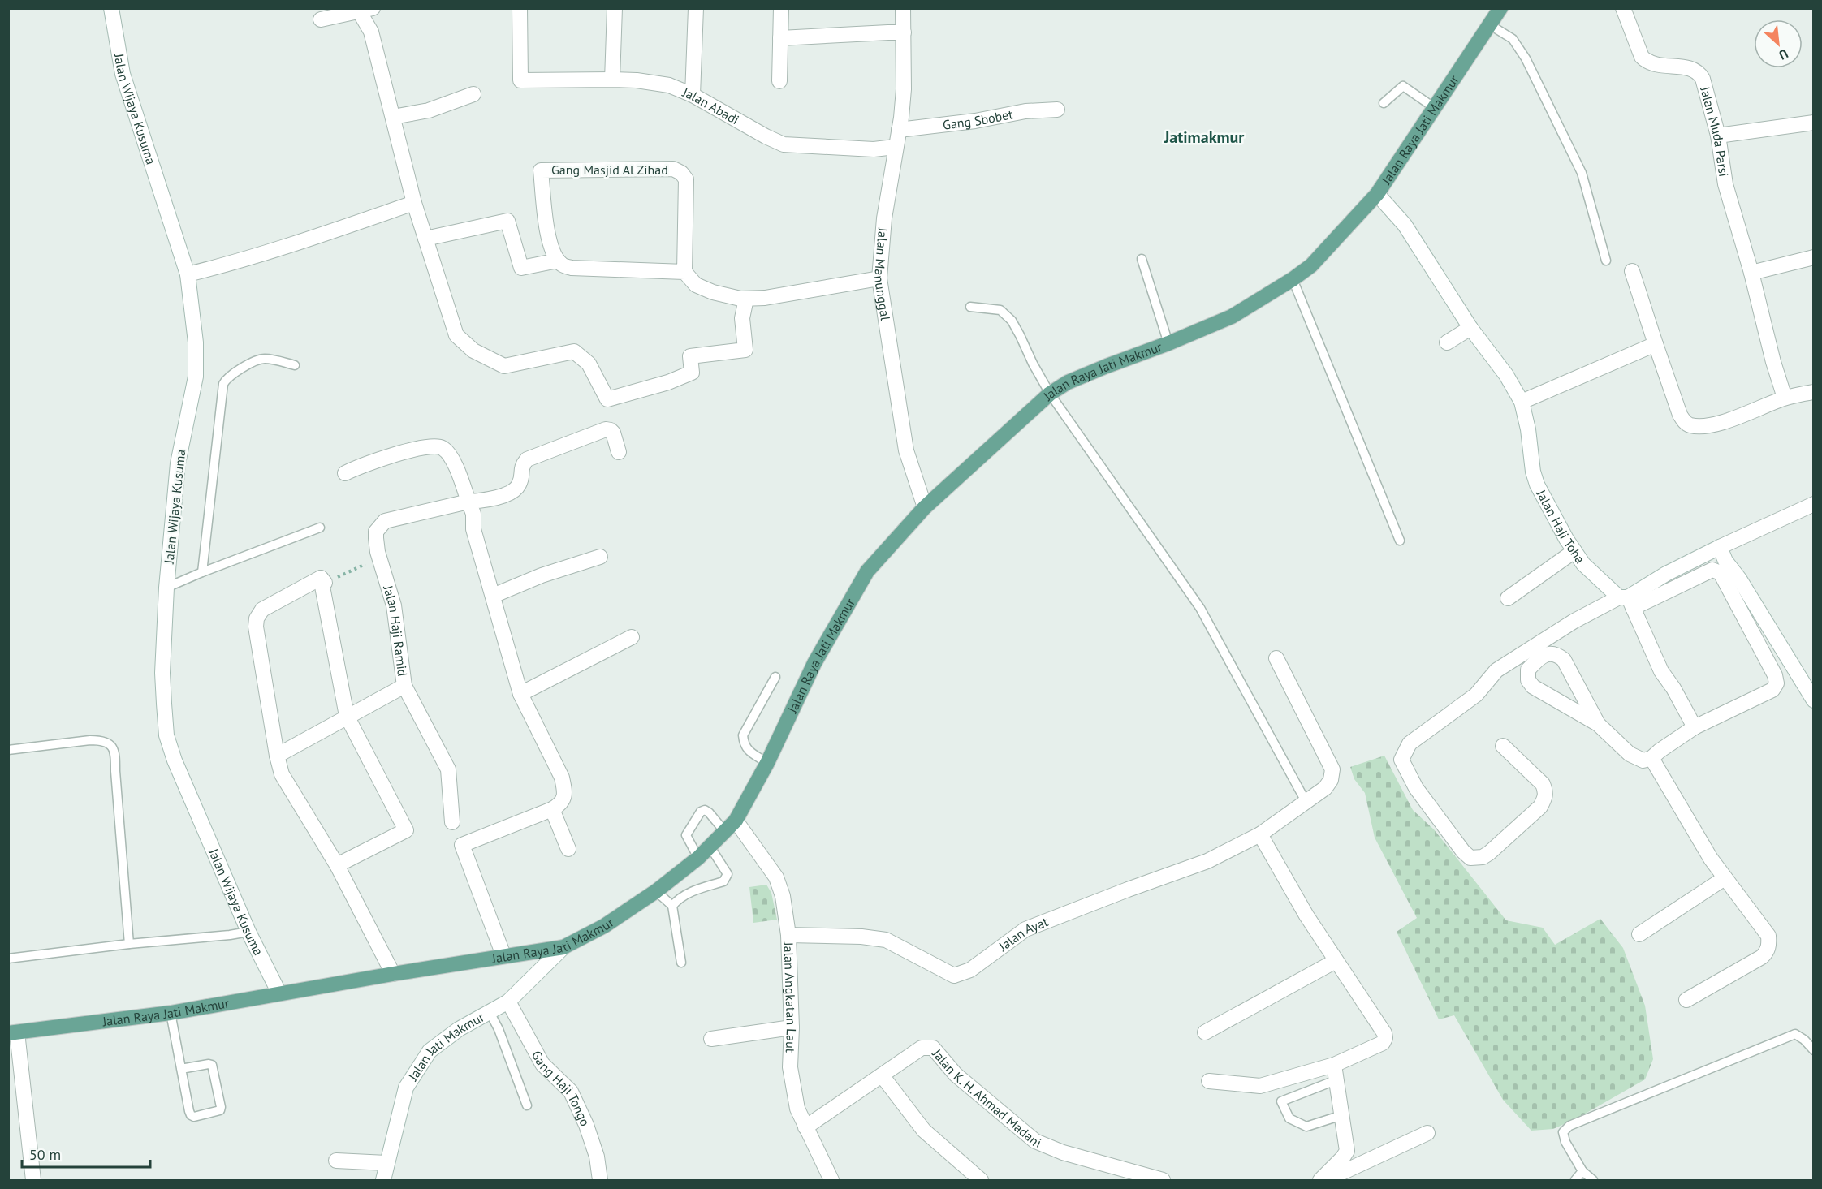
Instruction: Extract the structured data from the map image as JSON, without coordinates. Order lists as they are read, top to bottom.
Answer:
{
  "streets": {
    "main road": ["Jalan Raya Jati Makmur"],
    "street": [
      "Jalan Abadi",
      "Jalan Wijaya Kusuma",
      "Gang Sbobet",
      "Jalan Muda Parsi",
      "Gang Masjid Al Zihad",
      "Jalan Manunggal",
      "Jalan Haji Toha",
      "Jalan Haji Ramid",
      "Jalan Ayat",
      "Jalan Angkatan Laut",
      "Jalan Jati Makmur",
      "Gang Haji Tongo",
      "Jalan K. H. Ahmad Madani"
    ]
  },
  "crossings": [
    ["Jalan Abadi", "Jalan Manunggal"],
    ["Jalan Wijaya Kusuma", "Jalan Raya Jati Makmur"],
    ["Gang Sbobet", "Jalan Manunggal"],
    ["Jalan Raya Jati Makmur", "Jalan Manunggal"],
    ["Jalan Raya Jati Makmur", "Jalan Haji Toha"],
    ["Jalan Raya Jati Makmur", "Jalan Angkatan Laut"],
    ["Jalan Raya Jati Makmur", "Jalan Jati Makmur"],
    ["Jalan Ayat", "Jalan Angkatan Laut"],
    ["Jalan Angkatan Laut", "Jalan K. H. Ahmad Madani"],
    ["Jalan Jati Makmur", "Gang Haji Tongo"]
  ],
  "districts": ["Jatimakmur"],
  "scale_bar": "50 m",
  "north": "bottom right"
}
